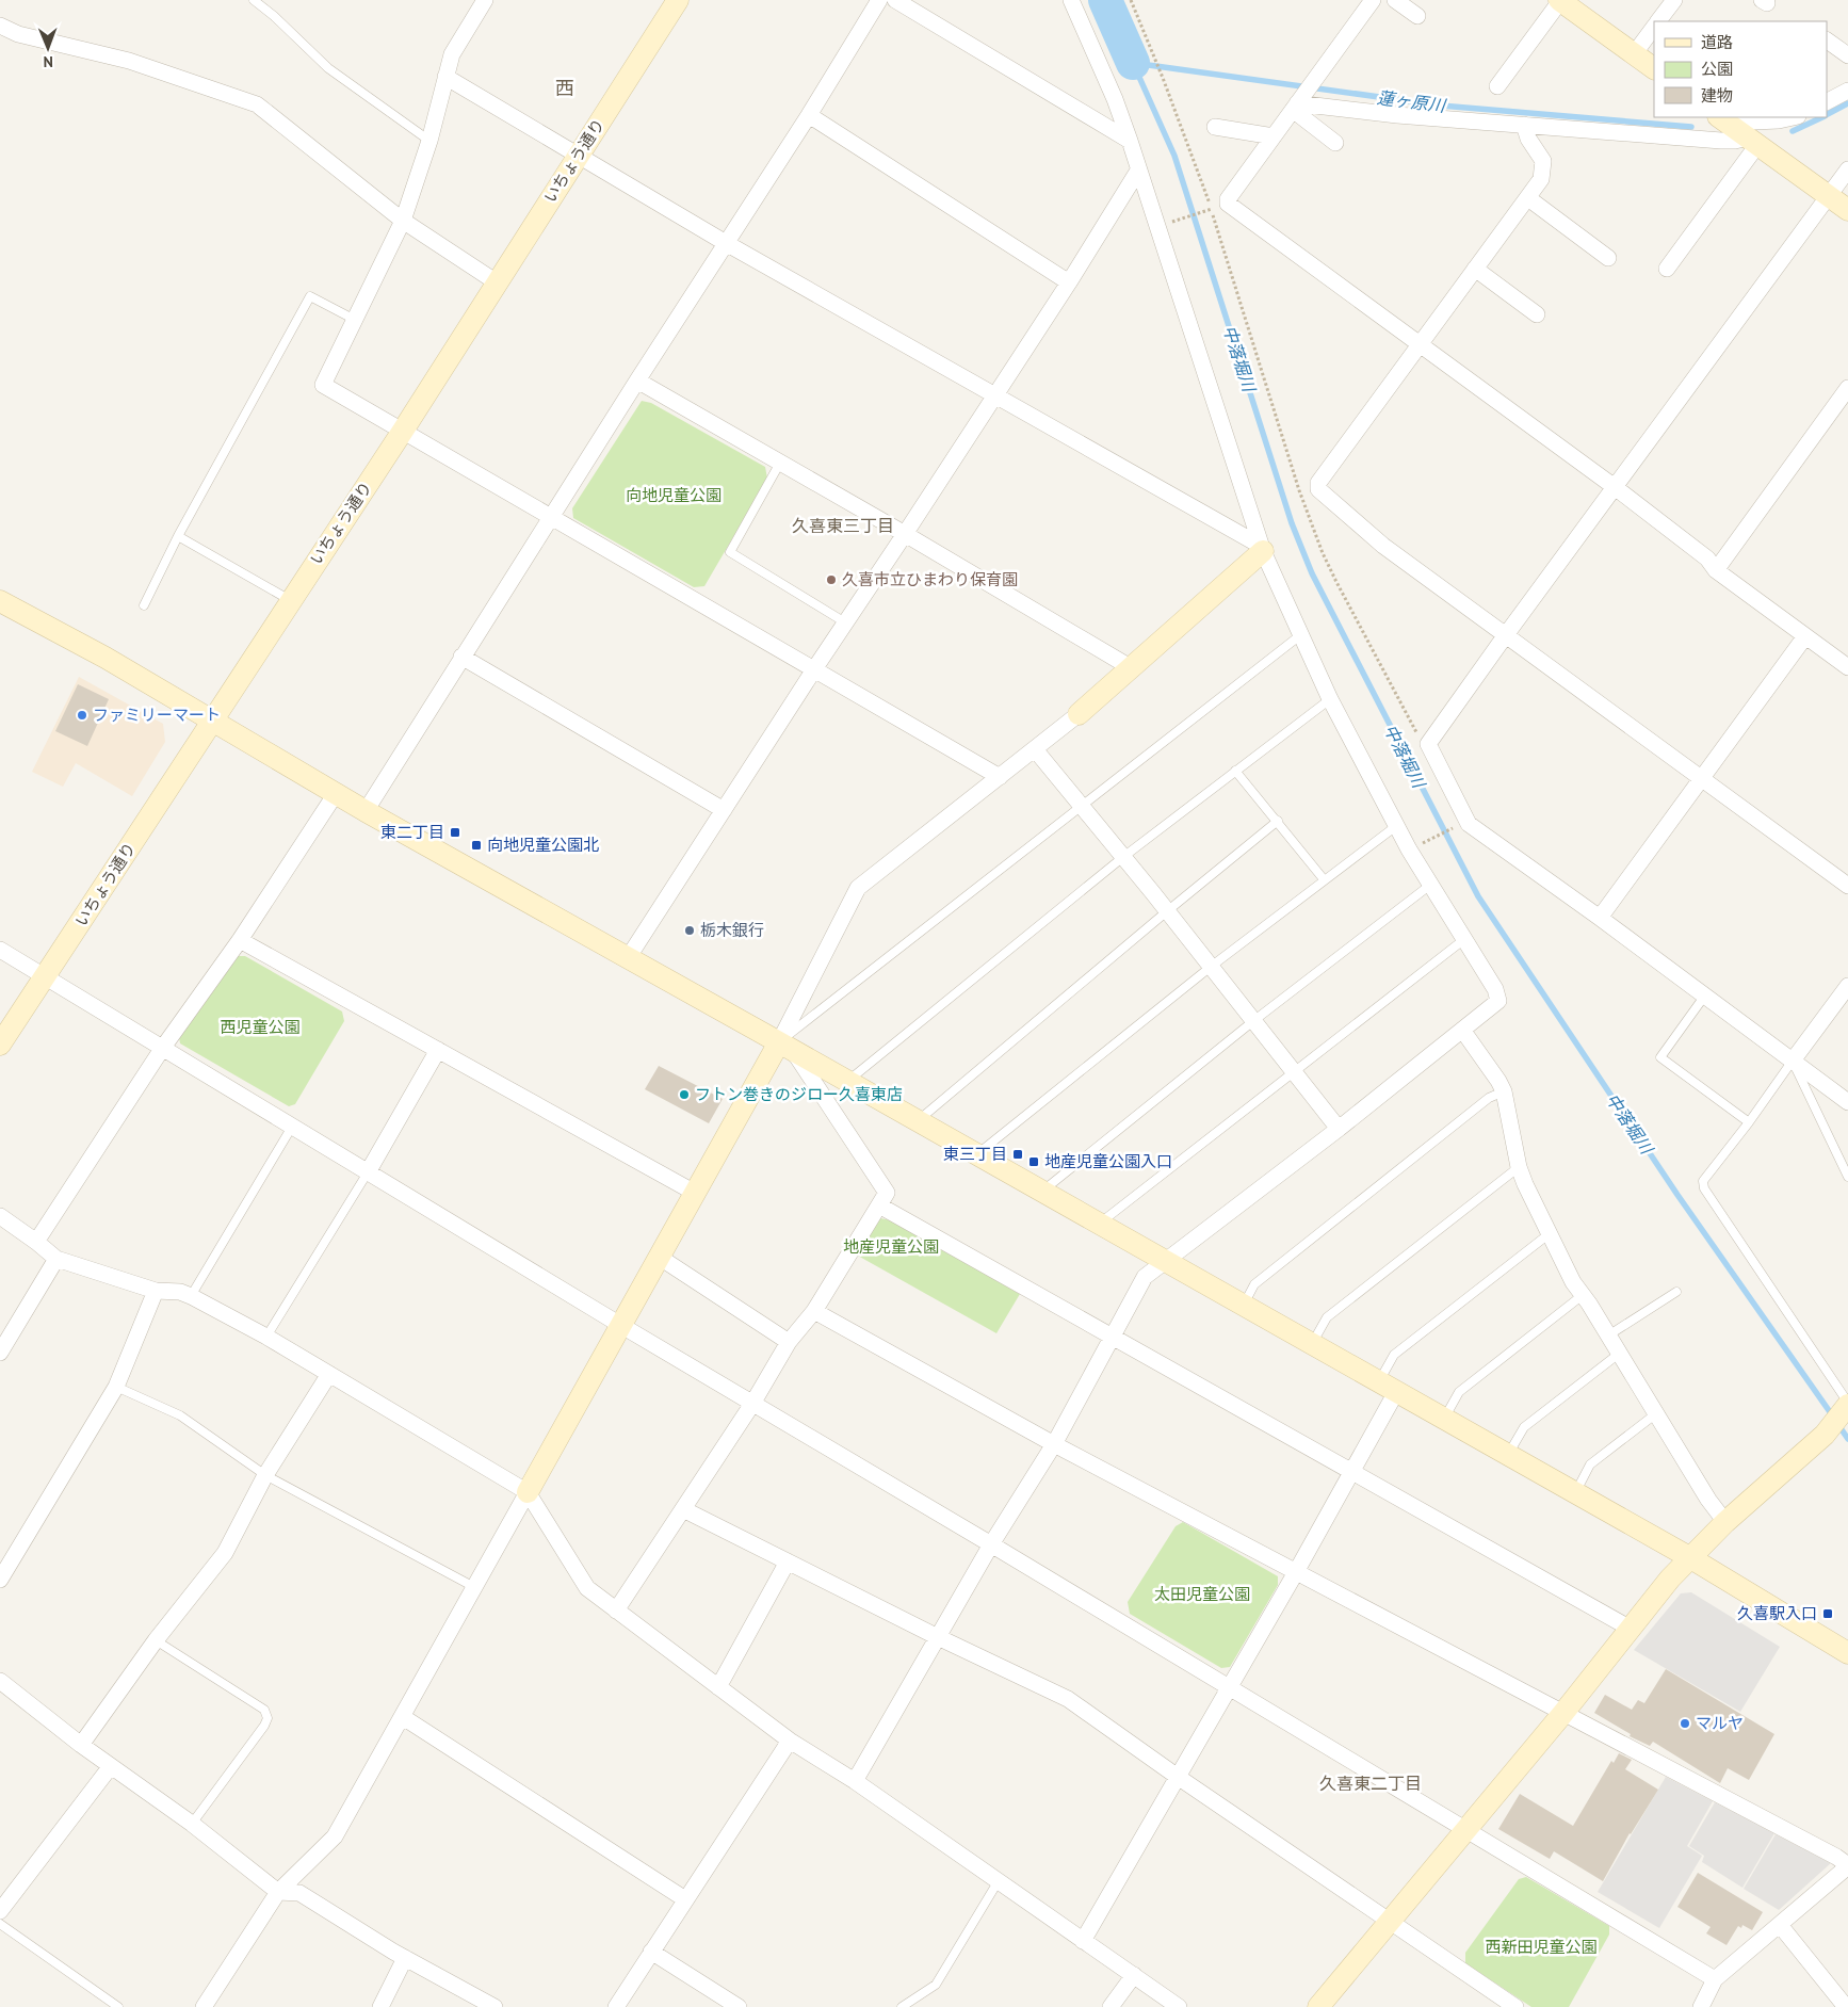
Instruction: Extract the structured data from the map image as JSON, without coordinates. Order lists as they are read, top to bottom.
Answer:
{
  "streets": {
    "street": ["いちょう通り"]
  },
  "districts": ["西", "久喜東三丁目", "久喜東二丁目"],
  "water": ["蓮ヶ原川", "中落堀川"],
  "parks": [
    "向地児童公園",
    "西児童公園",
    "地産児童公園",
    "太田児童公園",
    "西新田児童公園"
  ],
  "places": {
    "other": [
      "久喜市立ひまわり保育園",
      "ファミリーマート",
      "栃木銀行",
      "フトン巻きのジロー久喜東店",
      "マルヤ"
    ],
    "transit": [
      "東二丁目",
      "向地児童公園北",
      "東三丁目",
      "地産児童公園入口",
      "久喜駅入口"
    ]
  },
  "legend": ["道路", "公園", "建物"],
  "north": "bottom"
}
